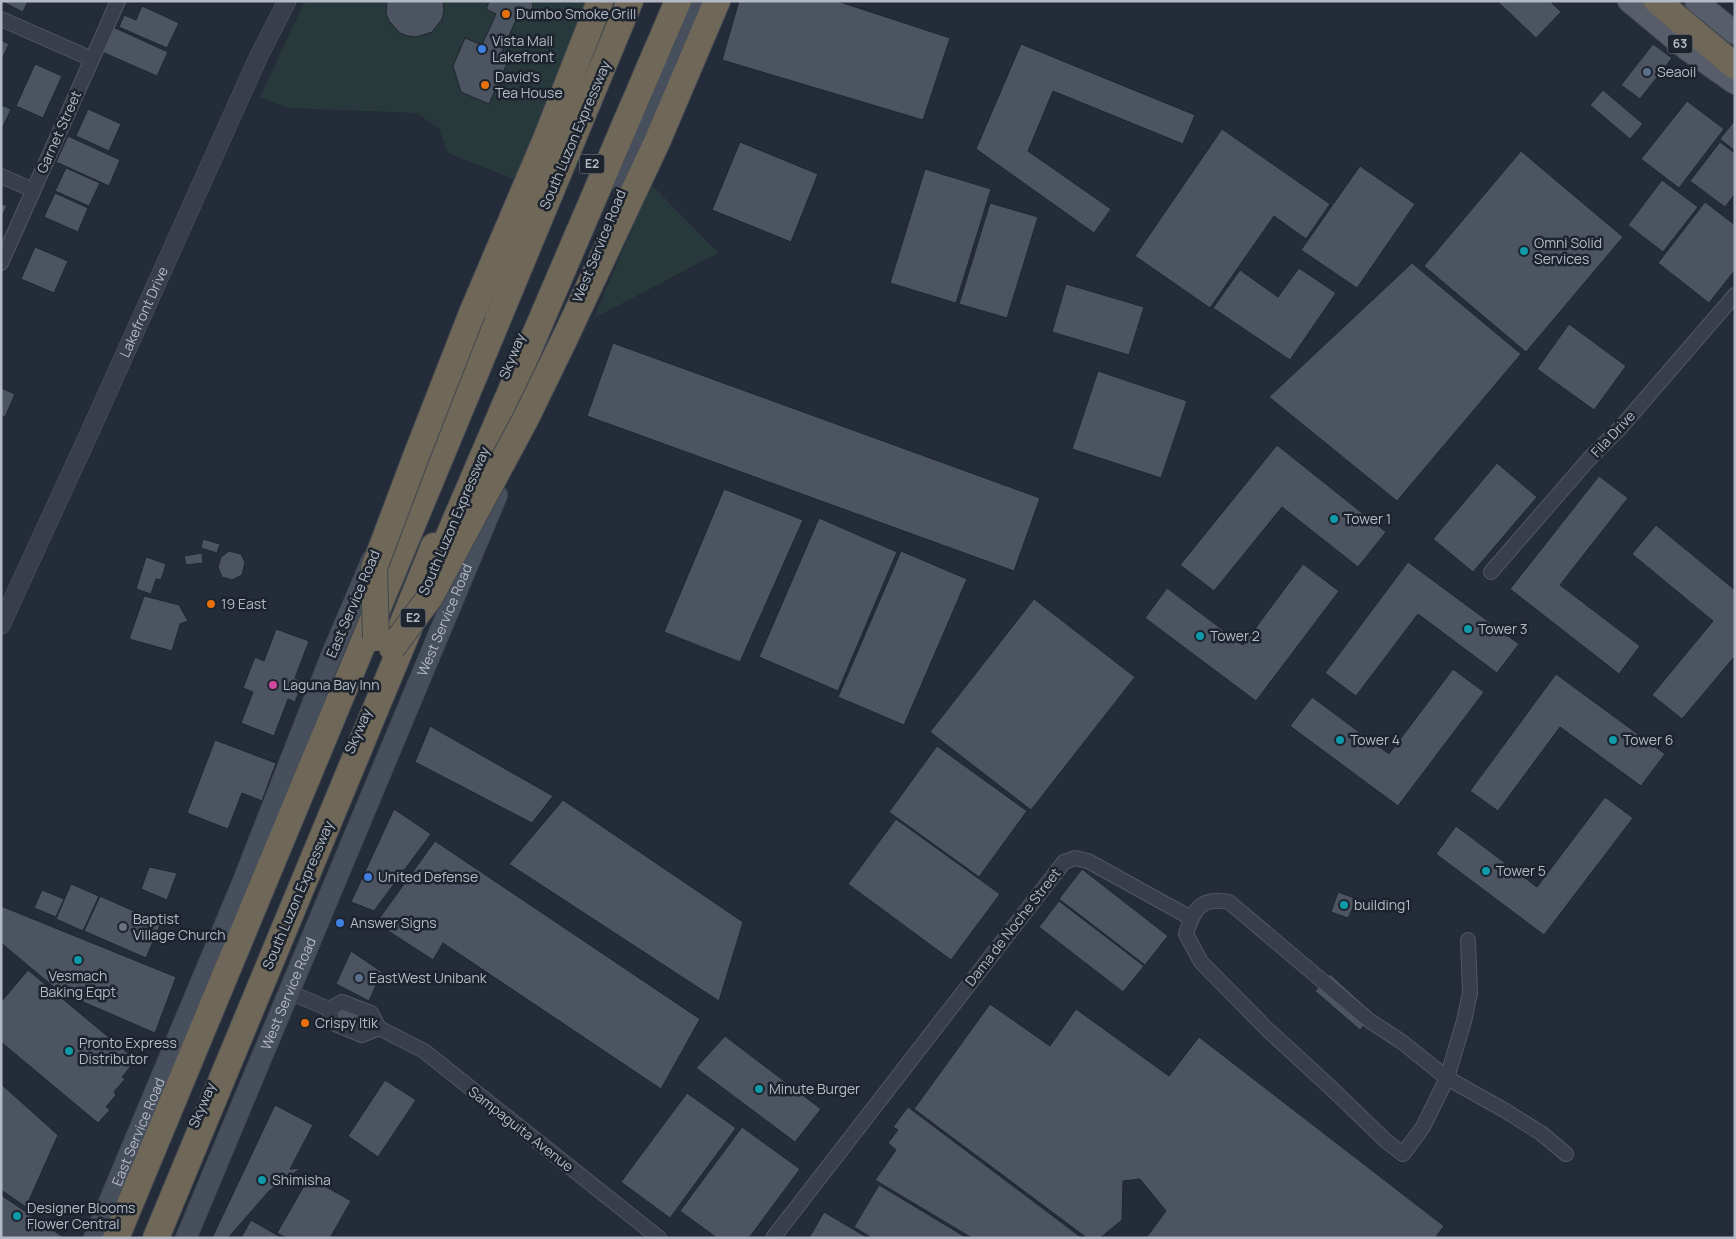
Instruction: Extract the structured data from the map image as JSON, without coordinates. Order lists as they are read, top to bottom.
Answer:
{
  "streets": {
    "highway": ["South Luzon Expressway", "E2", "Skyway"],
    "main road": ["63", "West Service Road", "East Service Road"],
    "street": [
      "Garnet Street",
      "Lakefront Drive",
      "Fila Drive",
      "Dama de Noche Street",
      "Sampaguita Avenue"
    ]
  },
  "places": [
    "Dumbo Smoke Grill",
    "Vista Mall Lakefront",
    "Seaoil",
    "David's Tea House",
    "Omni Solid Services",
    "Tower 1",
    "19 East",
    "Tower 3",
    "Tower 2",
    "Laguna Bay Inn",
    "Tower 4",
    "Tower 6",
    "Tower 5",
    "United Defense",
    "building1",
    "Answer Signs",
    "Baptist Village Church",
    "Vesmach Baking Eqpt",
    "EastWest Unibank",
    "Crispy Itik",
    "Pronto Express Distributor",
    "Minute Burger",
    "Shimisha",
    "Designer Blooms Flower Central"
  ]
}
